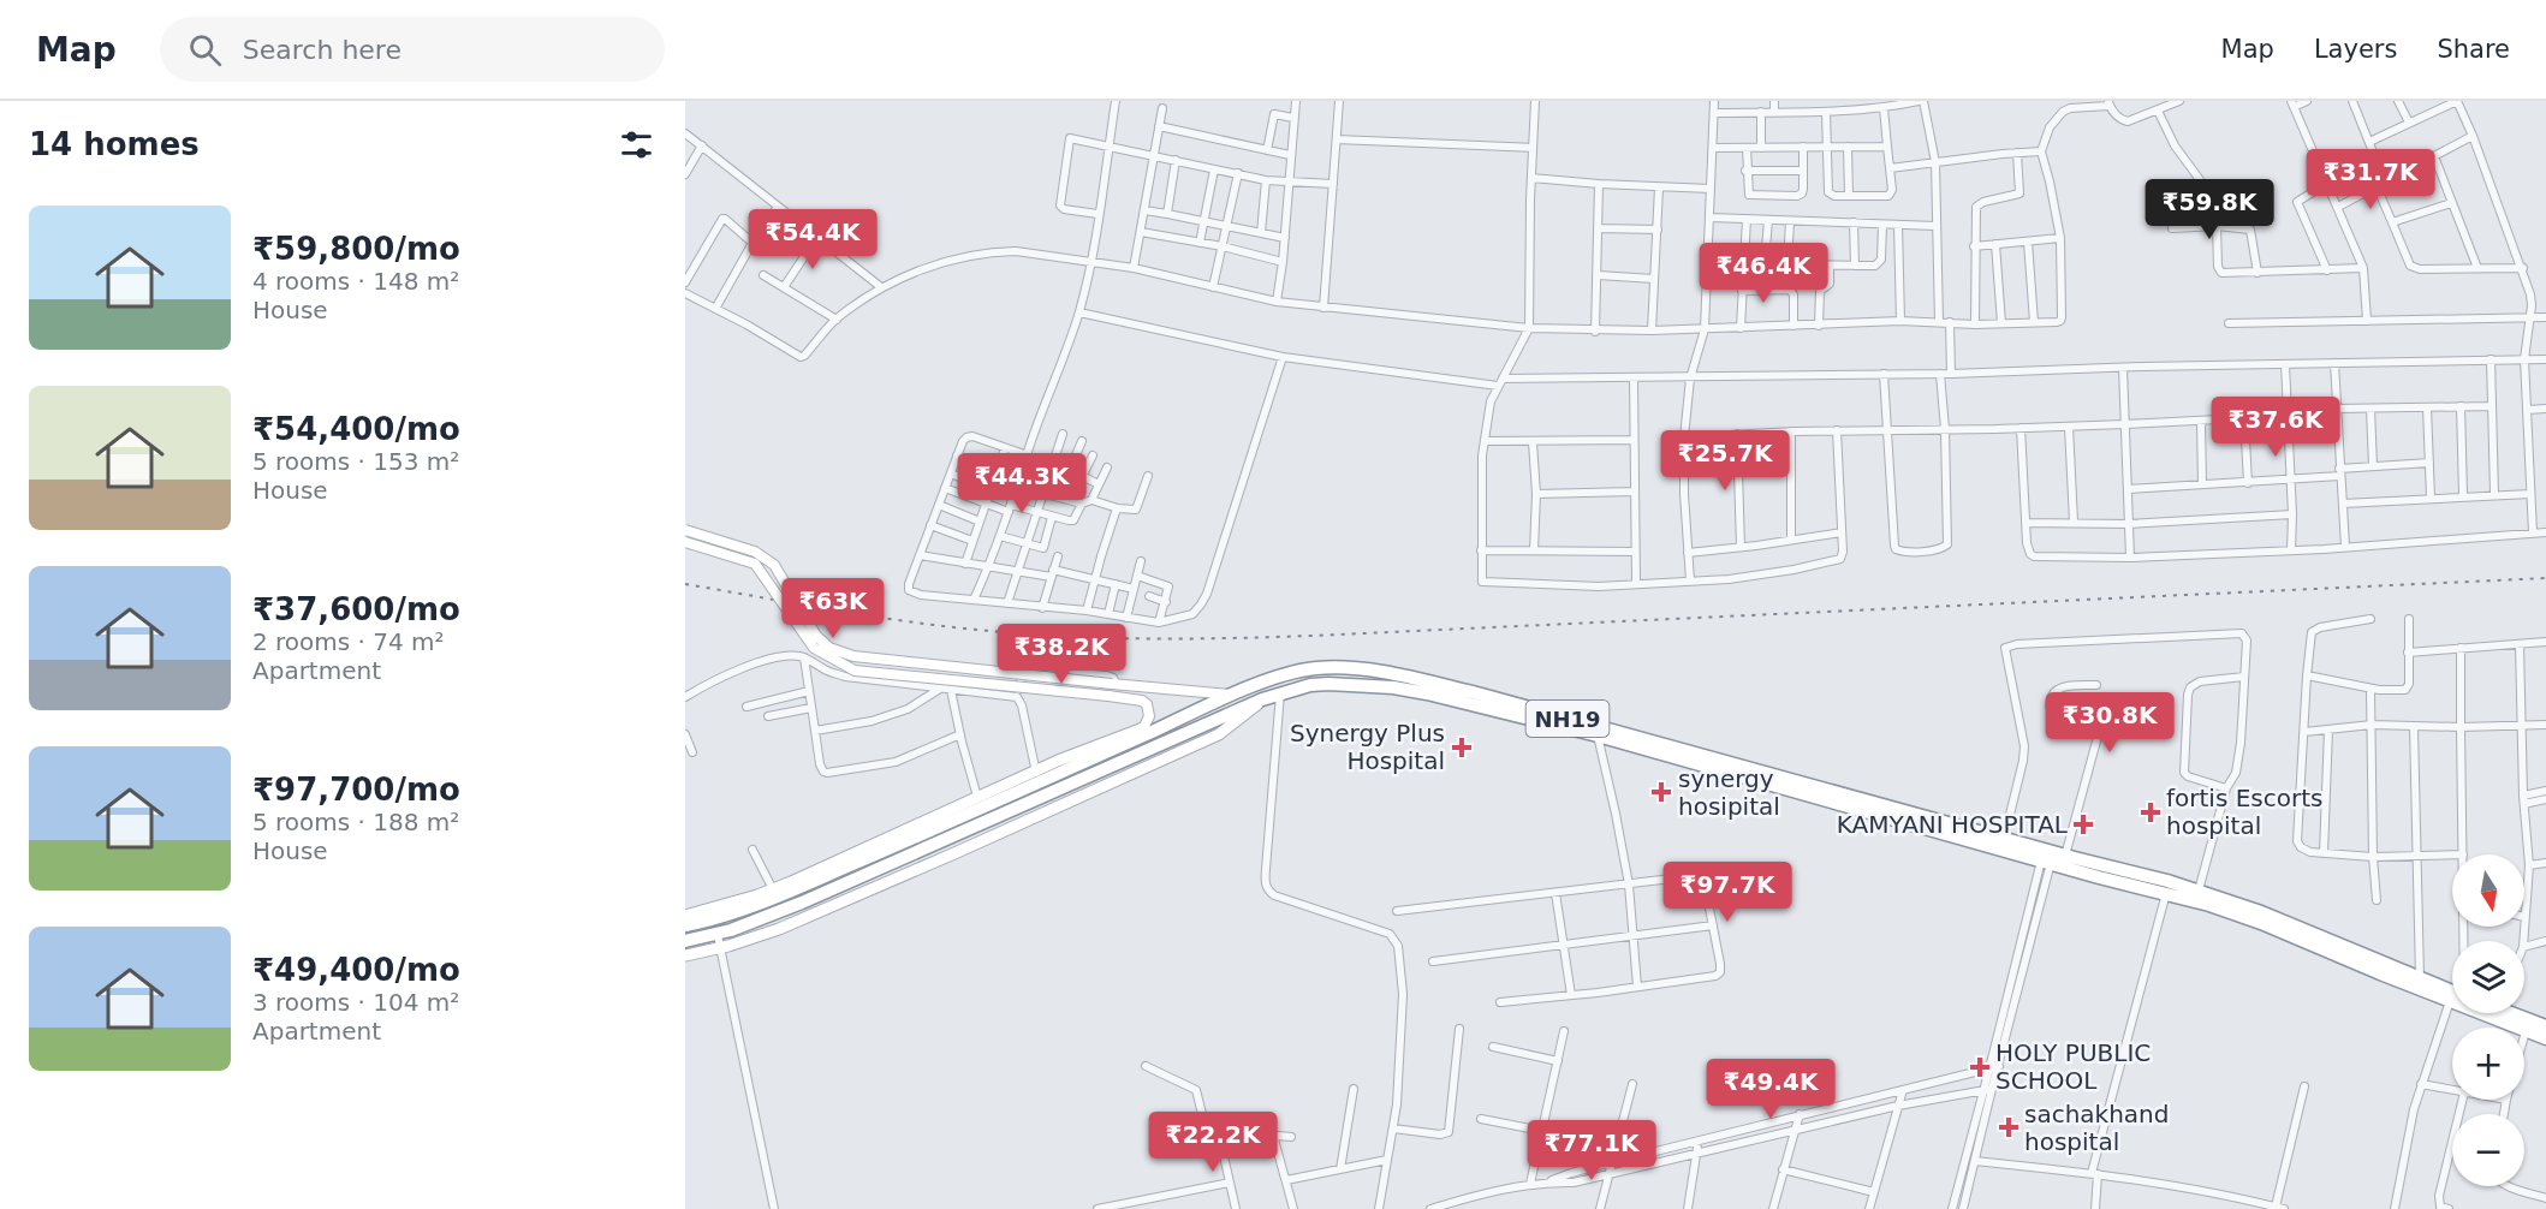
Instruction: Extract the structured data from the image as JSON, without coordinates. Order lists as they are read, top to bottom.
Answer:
{
  "streets": {
    "highway": ["NH19"]
  },
  "places": {
    "health": [
      "Synergy Plus Hospital",
      "synergy hosipital",
      "fortis Escorts hospital",
      "KAMYANI HOSPITAL",
      "HOLY PUBLIC SCHOOL",
      "sachakhand hospital"
    ]
  },
  "north": "bottom",
  "page": {
    "header": "Map",
    "search": "Search here",
    "nav": ["Map", "Layers", "Share"],
    "heading": "14 homes",
    "price": [
      "₹31.7K",
      "₹59.8K",
      "₹54.4K",
      "₹46.4K",
      "₹37.6K",
      "₹25.7K",
      "₹44.3K",
      "₹63K",
      "₹38.2K",
      "₹30.8K",
      "₹97.7K",
      "₹49.4K",
      "₹22.2K",
      "₹77.1K"
    ],
    "list": [
      {
        "name": "₹59,800/mo",
        "note": "4 rooms · 148 m² · House"
      },
      {
        "name": "₹54,400/mo",
        "note": "5 rooms · 153 m² · House"
      },
      {
        "name": "₹37,600/mo",
        "note": "2 rooms · 74 m² · Apartment"
      },
      {
        "name": "₹97,700/mo",
        "note": "5 rooms · 188 m² · House"
      },
      {
        "name": "₹49,400/mo",
        "note": "3 rooms · 104 m² · Apartment"
      }
    ],
    "map_buttons": ["+", "−"]
  }
}
